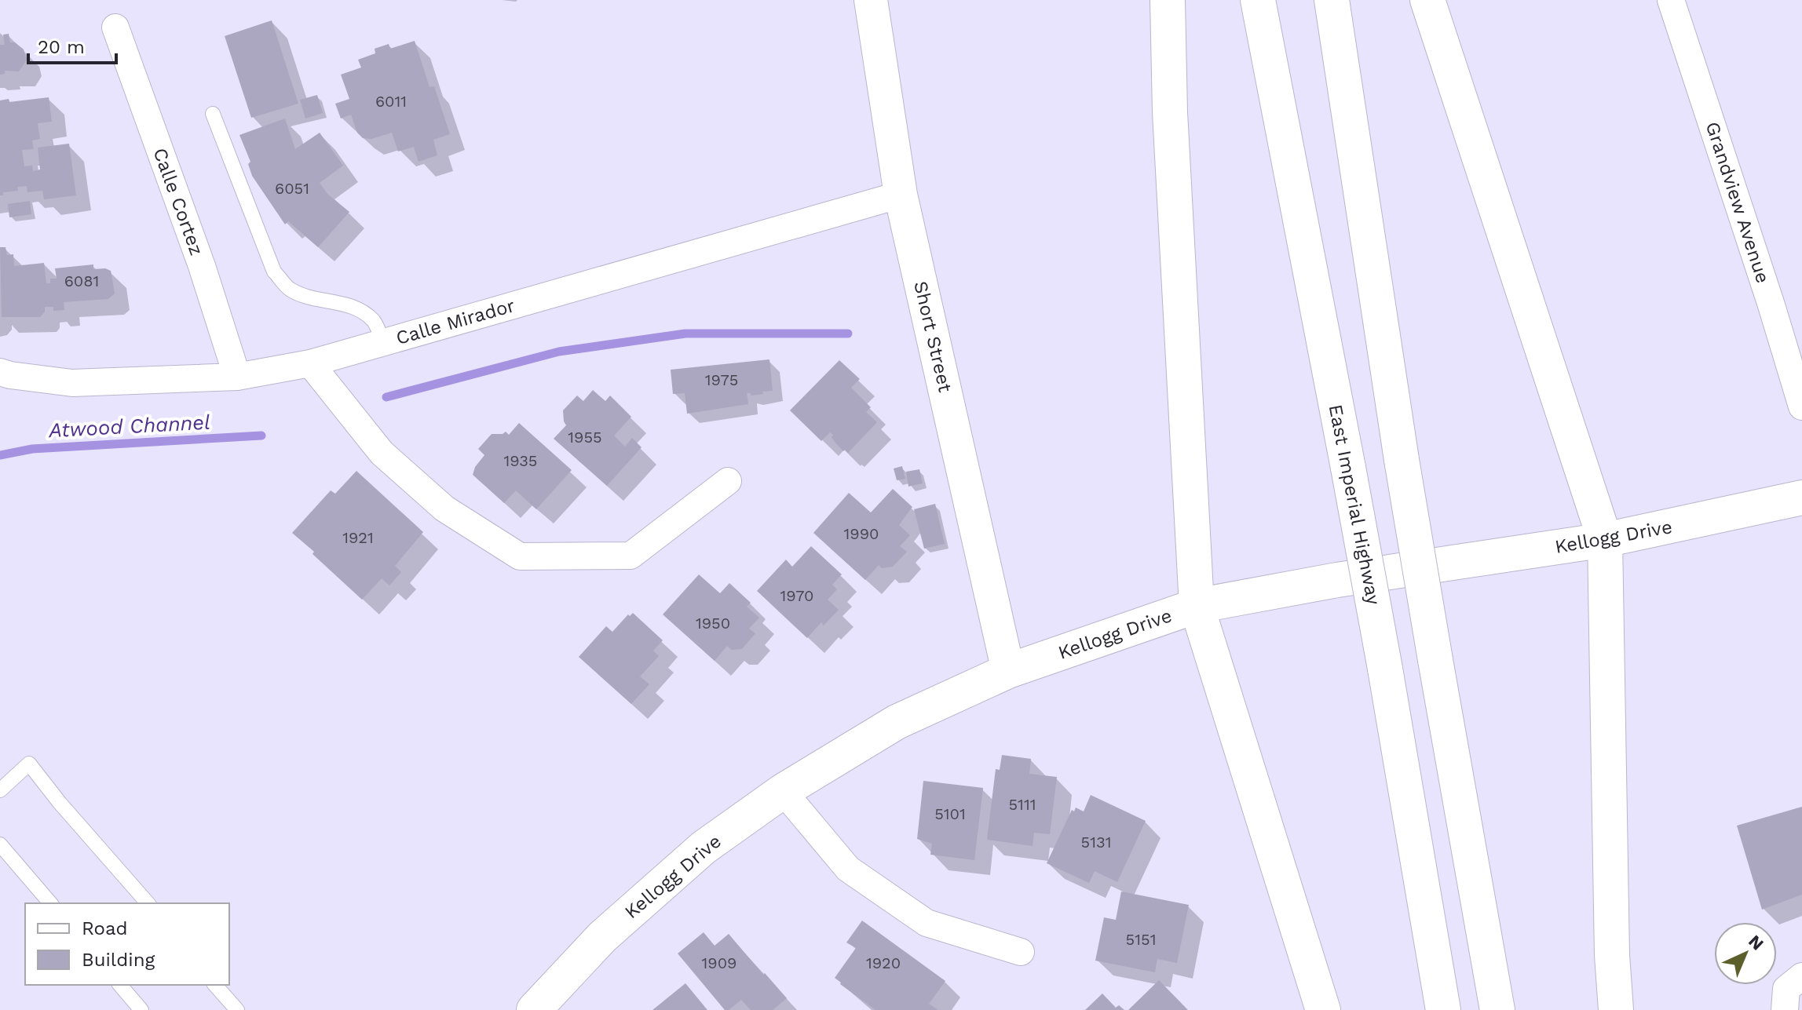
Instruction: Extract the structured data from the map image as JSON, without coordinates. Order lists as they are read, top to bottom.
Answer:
{
  "streets": {
    "main road": ["East Imperial Highway", "Kellogg Drive"],
    "street": [
      "Calle Cortez",
      "Grandview Avenue",
      "Calle Mirador",
      "Short Street"
    ]
  },
  "crossings": [
    ["Calle Cortez", "Calle Mirador"],
    ["Calle Mirador", "Short Street"],
    ["Short Street", "Kellogg Drive"]
  ],
  "water": ["Atwood Channel"],
  "house_numbers": [
    "6011",
    "6051",
    "6081",
    "1975",
    "1955",
    "1935",
    "1990",
    "1921",
    "1970",
    "1950",
    "5111",
    "5101",
    "5131",
    "5151",
    "1909",
    "1920"
  ],
  "legend": ["Road", "Building"],
  "scale_bar": "20 m",
  "north": "top right"
}
